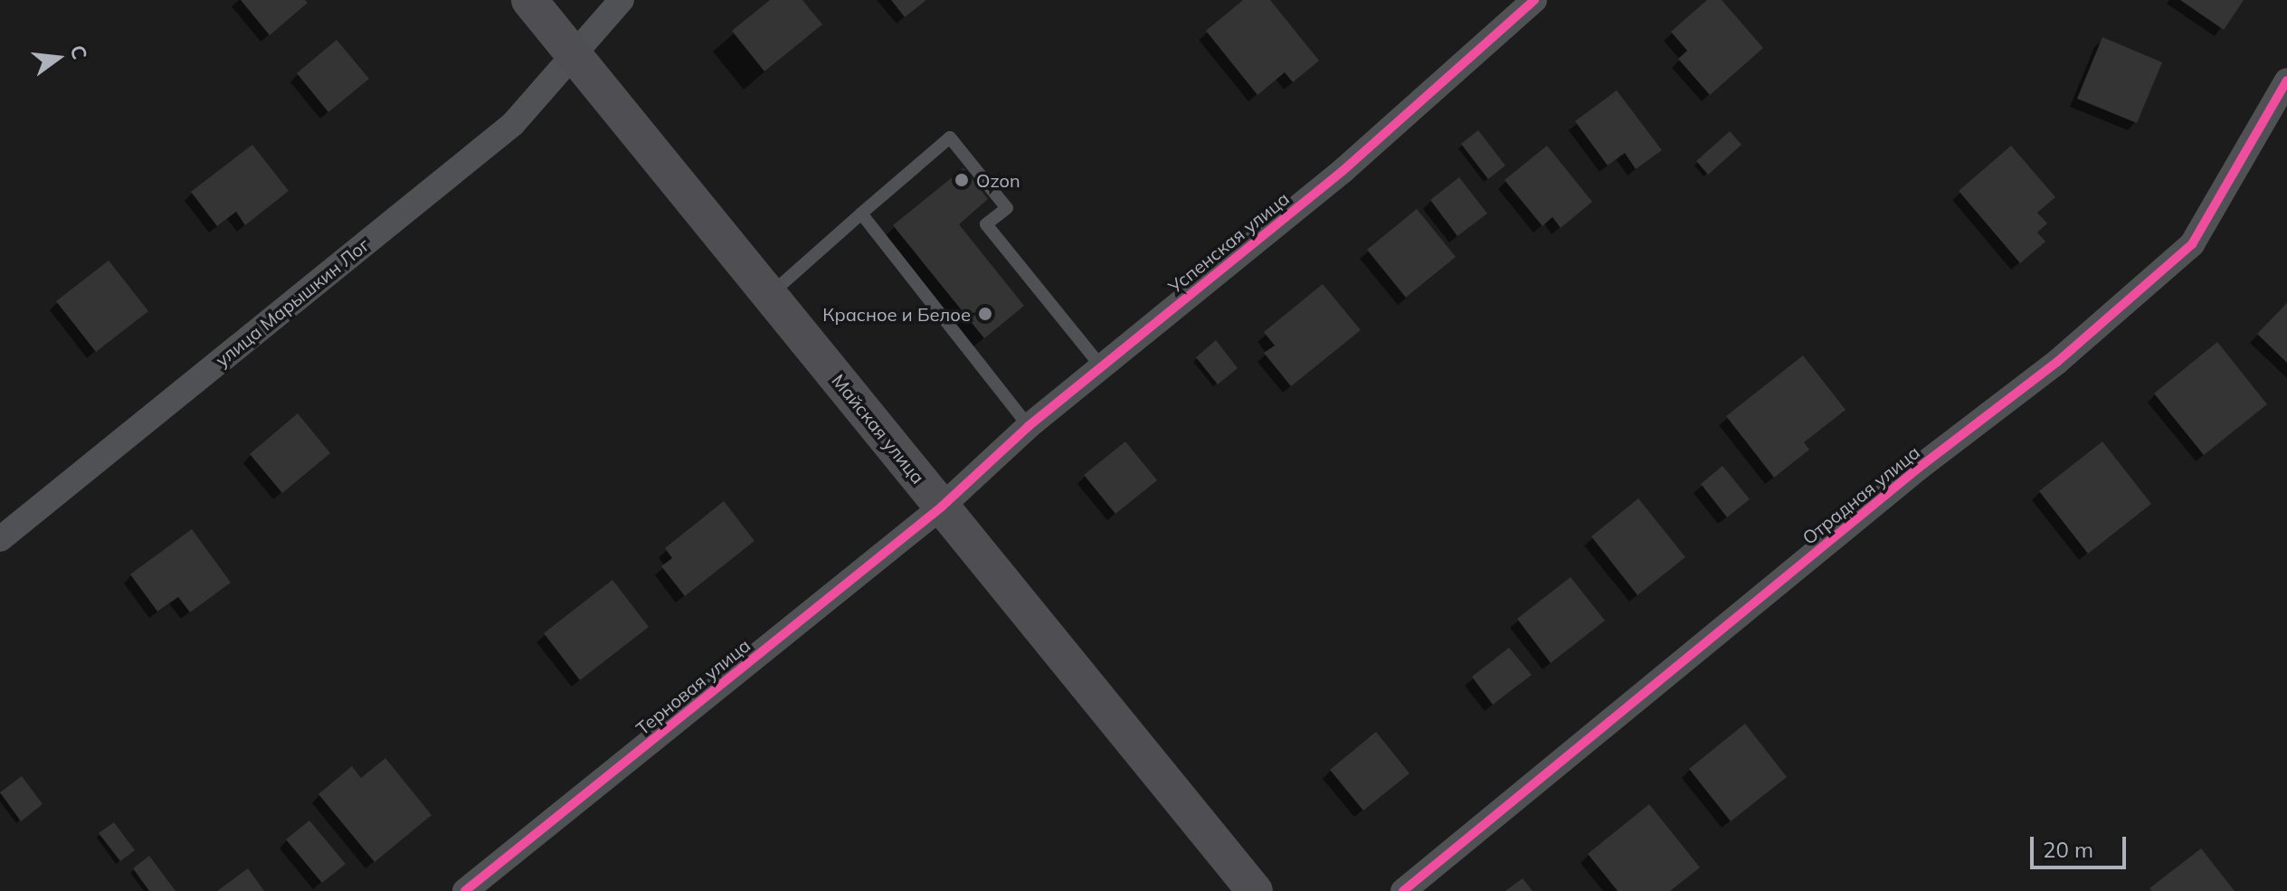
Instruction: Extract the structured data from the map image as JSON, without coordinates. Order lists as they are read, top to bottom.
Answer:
{
  "streets": {
    "street": [
      "Успенская улица",
      "улица Марышкин Лог",
      "Майская улица",
      "Отрадная улица",
      "Терновая улица"
    ]
  },
  "crossings": [
    ["Успенская улица", "Майская улица"],
    ["Успенская улица", "Терновая улица"],
    ["улица Марышкин Лог", "Майская улица"],
    ["Майская улица", "Терновая улица"]
  ],
  "places": ["Ozon", "Красное и Белое"],
  "scale_bar": "20 m",
  "north": "right"
}
